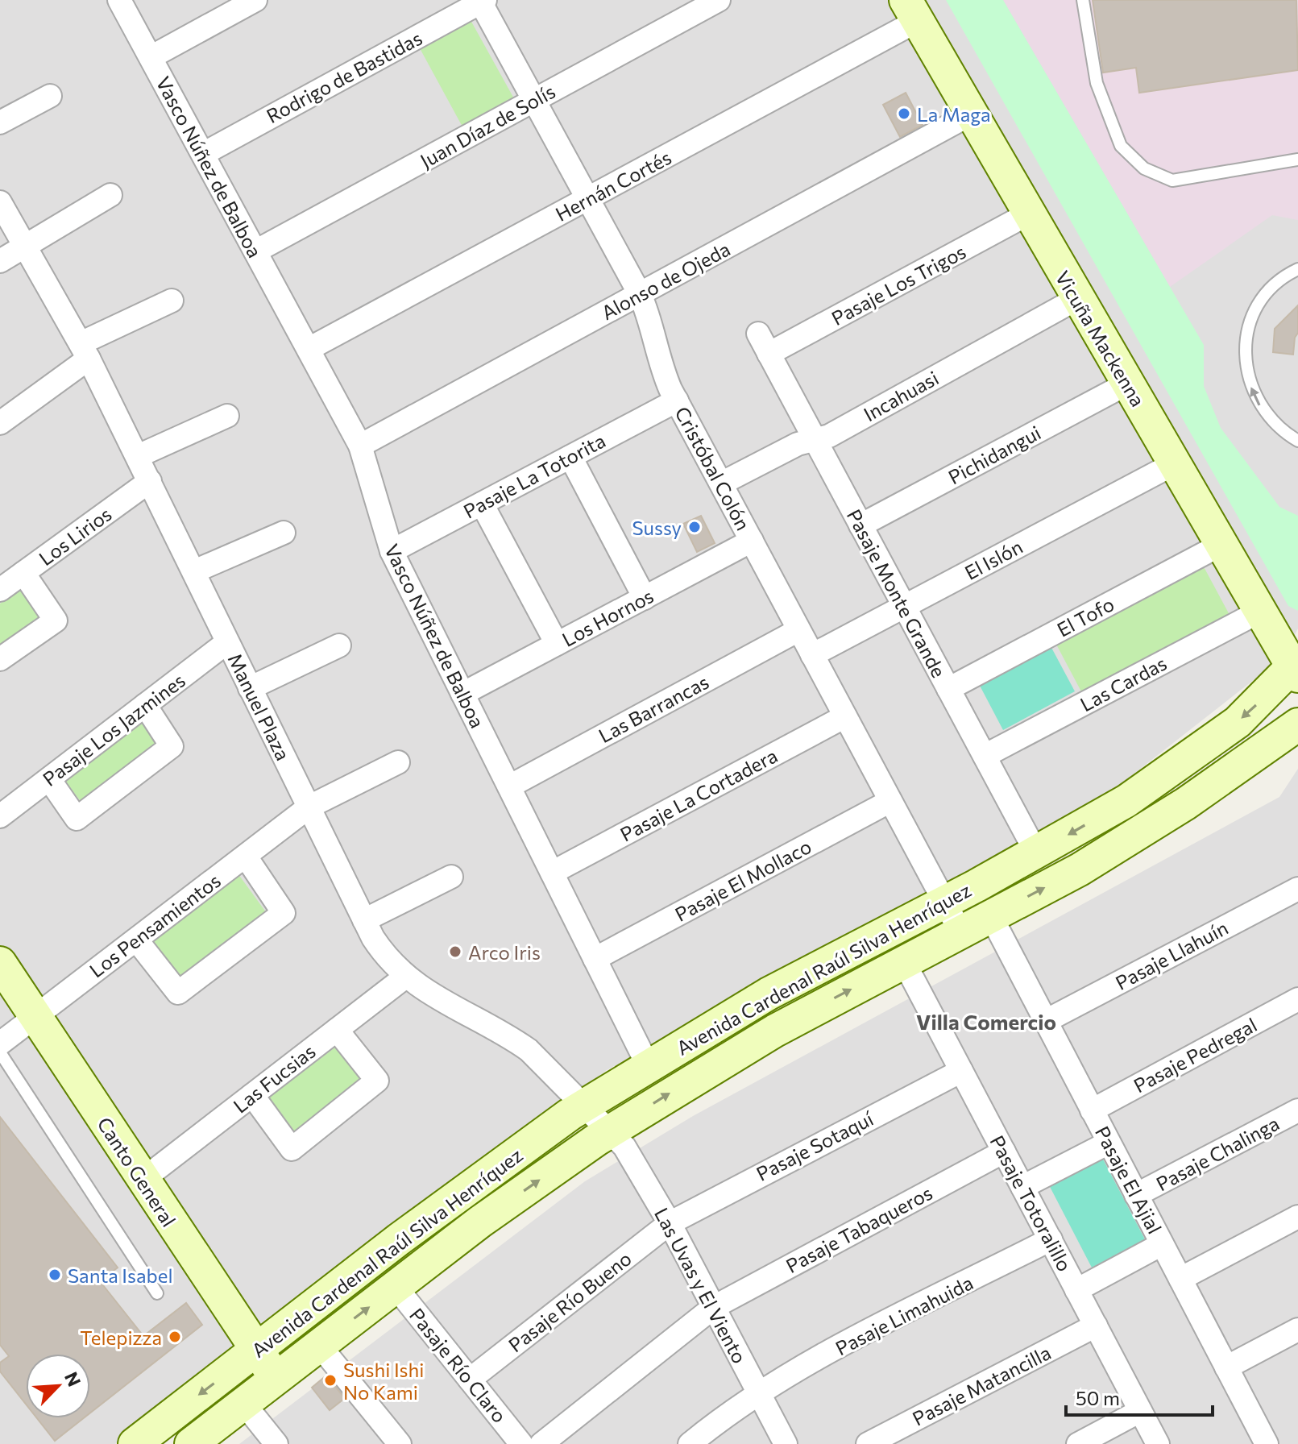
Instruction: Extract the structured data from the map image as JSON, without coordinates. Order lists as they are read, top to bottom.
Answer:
{
  "streets": {
    "main road": ["Vicuña Mackenna", "Avenida Cardenal Raúl Silva Henríquez", "Canto General"],
    "street": [
      "Rodrigo de Bastidas",
      "Juan Díaz de Solís",
      "Vasco Núñez de Balboa",
      "Hernán Cortés",
      "Alonso de Ojeda",
      "Pasaje Los Trigos",
      "Incahuasi",
      "Pichidangui",
      "Cristóbal Colón",
      "Pasaje La Totorita",
      "Los Lirios",
      "El Islón",
      "Pasaje Monte Grande",
      "El Tofo",
      "Los Hornos",
      "Las Cardas",
      "Manuel Plaza",
      "Las Barrancas",
      "Pasaje Los Jazmines",
      "Pasaje La Cortadera",
      "Pasaje El Mollaco",
      "Los Pensamientos",
      "Pasaje Llahuín",
      "Pasaje Pedregal",
      "Las Fucsias",
      "Pasaje Sotaquí",
      "Pasaje Chalinga",
      "Pasaje El Ajial",
      "Pasaje Totoralillo",
      "Pasaje Tabaqueros",
      "Las Uvas y El Viento",
      "Pasaje Río Bueno",
      "Pasaje Limahuida",
      "Pasaje Río Claro",
      "Pasaje Matancilla"
    ]
  },
  "crossings": [
    ["Rodrigo de Bastidas", "Vasco Núñez de Balboa"],
    ["Rodrigo de Bastidas", "Cristóbal Colón"],
    ["Juan Díaz de Solís", "Vasco Núñez de Balboa"],
    ["Juan Díaz de Solís", "Cristóbal Colón"],
    ["Vasco Núñez de Balboa", "Hernán Cortés"],
    ["Vasco Núñez de Balboa", "Alonso de Ojeda"],
    ["Vasco Núñez de Balboa", "Pasaje La Totorita"],
    ["Vasco Núñez de Balboa", "Los Hornos"],
    ["Vasco Núñez de Balboa", "Las Barrancas"],
    ["Vasco Núñez de Balboa", "Pasaje La Cortadera"],
    ["Vasco Núñez de Balboa", "Pasaje El Mollaco"],
    ["Vasco Núñez de Balboa", "Avenida Cardenal Raúl Silva Henríquez"],
    ["Hernán Cortés", "Vicuña Mackenna"],
    ["Hernán Cortés", "Cristóbal Colón"],
    ["Alonso de Ojeda", "Vicuña Mackenna"],
    ["Alonso de Ojeda", "Cristóbal Colón"],
    ["Pasaje Los Trigos", "Vicuña Mackenna"],
    ["Pasaje Los Trigos", "Pasaje Monte Grande"],
    ["Vicuña Mackenna", "Incahuasi"],
    ["Vicuña Mackenna", "Pichidangui"],
    ["Vicuña Mackenna", "El Islón"],
    ["Vicuña Mackenna", "El Tofo"],
    ["Vicuña Mackenna", "Las Cardas"],
    ["Vicuña Mackenna", "Avenida Cardenal Raúl Silva Henríquez"],
    ["Incahuasi", "Cristóbal Colón"],
    ["Incahuasi", "Pasaje Monte Grande"],
    ["Pichidangui", "Pasaje Monte Grande"],
    ["Cristóbal Colón", "Pasaje La Totorita"],
    ["Cristóbal Colón", "El Islón"],
    ["Cristóbal Colón", "Los Hornos"],
    ["Cristóbal Colón", "Las Barrancas"],
    ["Cristóbal Colón", "Pasaje La Cortadera"],
    ["Cristóbal Colón", "Pasaje El Mollaco"],
    ["Cristóbal Colón", "Avenida Cardenal Raúl Silva Henríquez"],
    ["Los Lirios", "Manuel Plaza"],
    ["El Islón", "Pasaje Monte Grande"],
    ["Pasaje Monte Grande", "El Tofo"],
    ["Pasaje Monte Grande", "Las Cardas"],
    ["Pasaje Monte Grande", "Avenida Cardenal Raúl Silva Henríquez"],
    ["Manuel Plaza", "Pasaje Los Jazmines"],
    ["Manuel Plaza", "Los Pensamientos"],
    ["Manuel Plaza", "Avenida Cardenal Raúl Silva Henríquez"],
    ["Manuel Plaza", "Las Fucsias"],
    ["Manuel Plaza", "Las Uvas y El Viento"],
    ["Los Pensamientos", "Canto General"],
    ["Pasaje Llahuín", "Pasaje El Ajial"],
    ["Avenida Cardenal Raúl Silva Henríquez", "Canto General"],
    ["Avenida Cardenal Raúl Silva Henríquez", "Pasaje El Ajial"],
    ["Avenida Cardenal Raúl Silva Henríquez", "Pasaje Totoralillo"],
    ["Avenida Cardenal Raúl Silva Henríquez", "Las Uvas y El Viento"],
    ["Avenida Cardenal Raúl Silva Henríquez", "Pasaje Río Claro"],
    ["Pasaje Pedregal", "Pasaje El Ajial"],
    ["Las Fucsias", "Canto General"],
    ["Pasaje Sotaquí", "Pasaje Totoralillo"],
    ["Pasaje Sotaquí", "Las Uvas y El Viento"],
    ["Pasaje Sotaquí", "Pasaje Río Bueno"],
    ["Pasaje Chalinga", "Pasaje El Ajial"],
    ["Pasaje Totoralillo", "Pasaje Tabaqueros"],
    ["Pasaje Totoralillo", "Pasaje Limahuida"],
    ["Pasaje Totoralillo", "Pasaje Matancilla"],
    ["Pasaje Tabaqueros", "Las Uvas y El Viento"],
    ["Las Uvas y El Viento", "Pasaje Río Bueno"],
    ["Las Uvas y El Viento", "Pasaje Limahuida"],
    ["Pasaje Río Bueno", "Pasaje Río Claro"]
  ],
  "districts": ["Villa Comercio"],
  "places": [
    "La Maga",
    "Sussy",
    "Arco Iris",
    "Santa Isabel",
    "Telepizza",
    "Sushi Ishi No Kami"
  ],
  "scale_bar": "50 m",
  "north": "top right"
}
